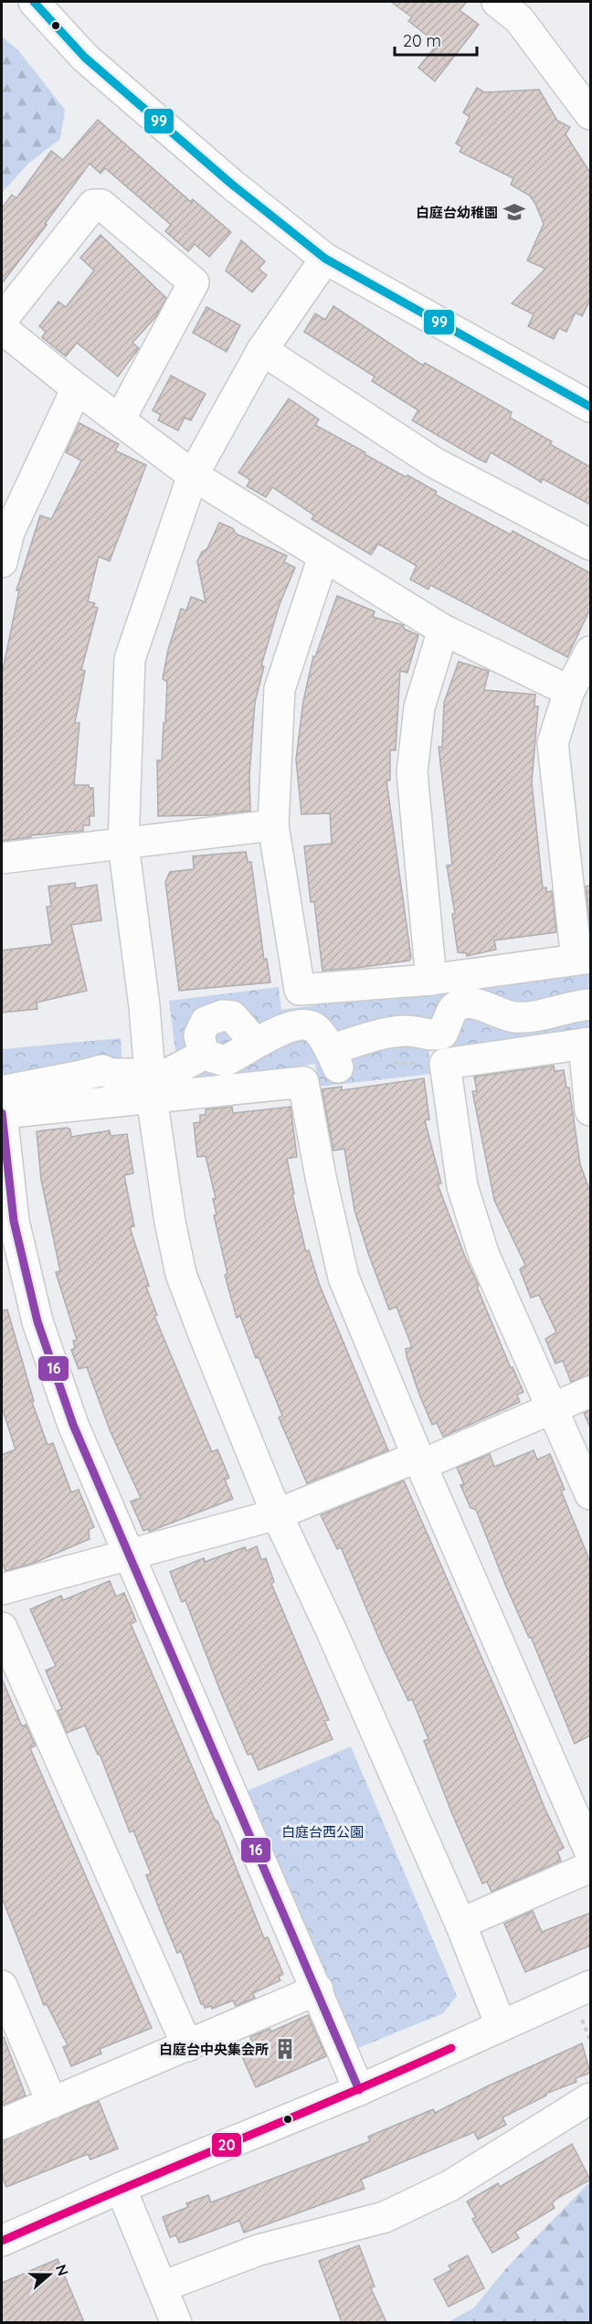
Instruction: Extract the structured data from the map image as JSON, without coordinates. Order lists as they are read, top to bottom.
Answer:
{
  "parks": ["白庭台西公園"],
  "places": {
    "school or university": ["白庭台幼稚園"],
    "building": ["白庭台中央集会所"]
  },
  "lines": ["transit line 99", "transit line 16", "transit line 20"],
  "scale_bar": "20 m",
  "north": "right"
}
